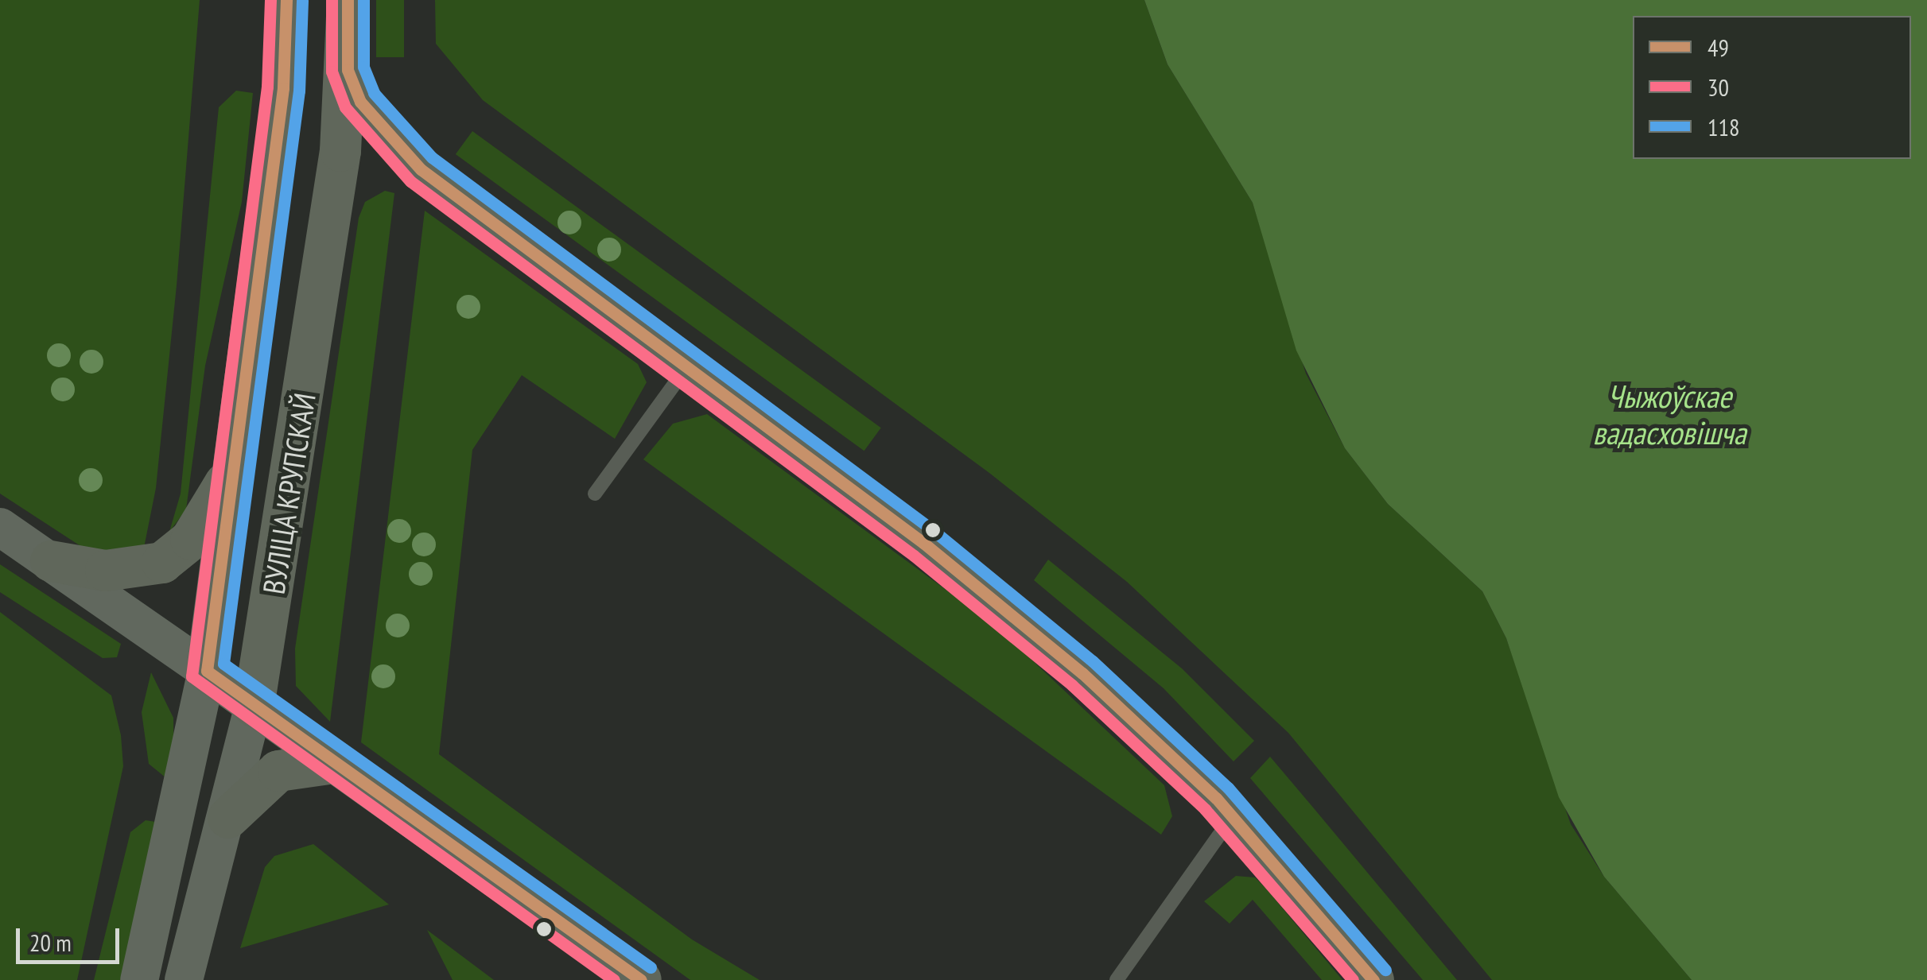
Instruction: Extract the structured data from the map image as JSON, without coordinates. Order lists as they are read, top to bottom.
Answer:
{
  "streets": {
    "main road": ["ВУЛІЦА КРУПСКАЙ"]
  },
  "water": ["Чыжоўскае вадасховішча"],
  "lines": ["transit line 49", "transit line 30", "transit line 118"],
  "legend": ["49", "30", "118"],
  "scale_bar": "20 m"
}
